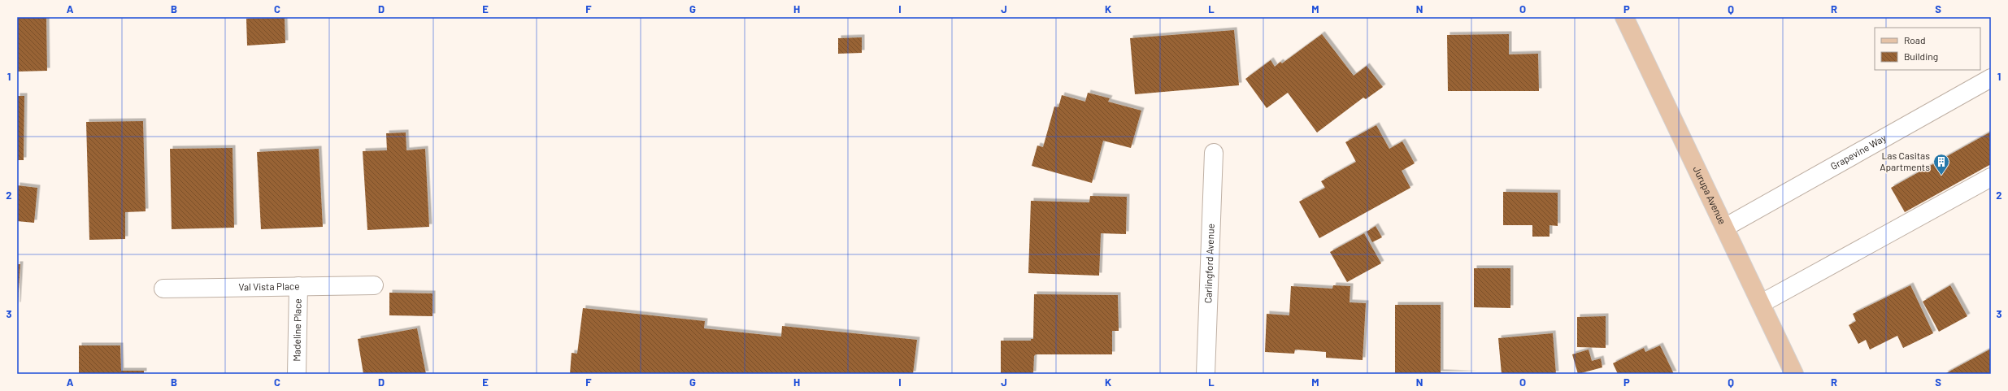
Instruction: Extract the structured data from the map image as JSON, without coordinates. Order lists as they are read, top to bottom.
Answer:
{
  "streets": {
    "main road": ["Jurupa Avenue"],
    "street": [
      "Grapevine Way",
      "Carlingford Avenue",
      "Val Vista Place",
      "Madeline Place"
    ]
  },
  "crossings": [
    ["Grapevine Way", "Jurupa Avenue"],
    ["Val Vista Place", "Madeline Place"]
  ],
  "places": {
    "building": ["Las Casitas Apartments"]
  },
  "legend": ["Road", "Building"],
  "grid": {
    "columns": [
      "A",
      "B",
      "C",
      "D",
      "E",
      "F",
      "G",
      "H",
      "I",
      "J",
      "K",
      "L",
      "M",
      "N",
      "O",
      "P",
      "Q",
      "R",
      "S"
    ],
    "rows": ["1", "2", "3"]
  }
}
